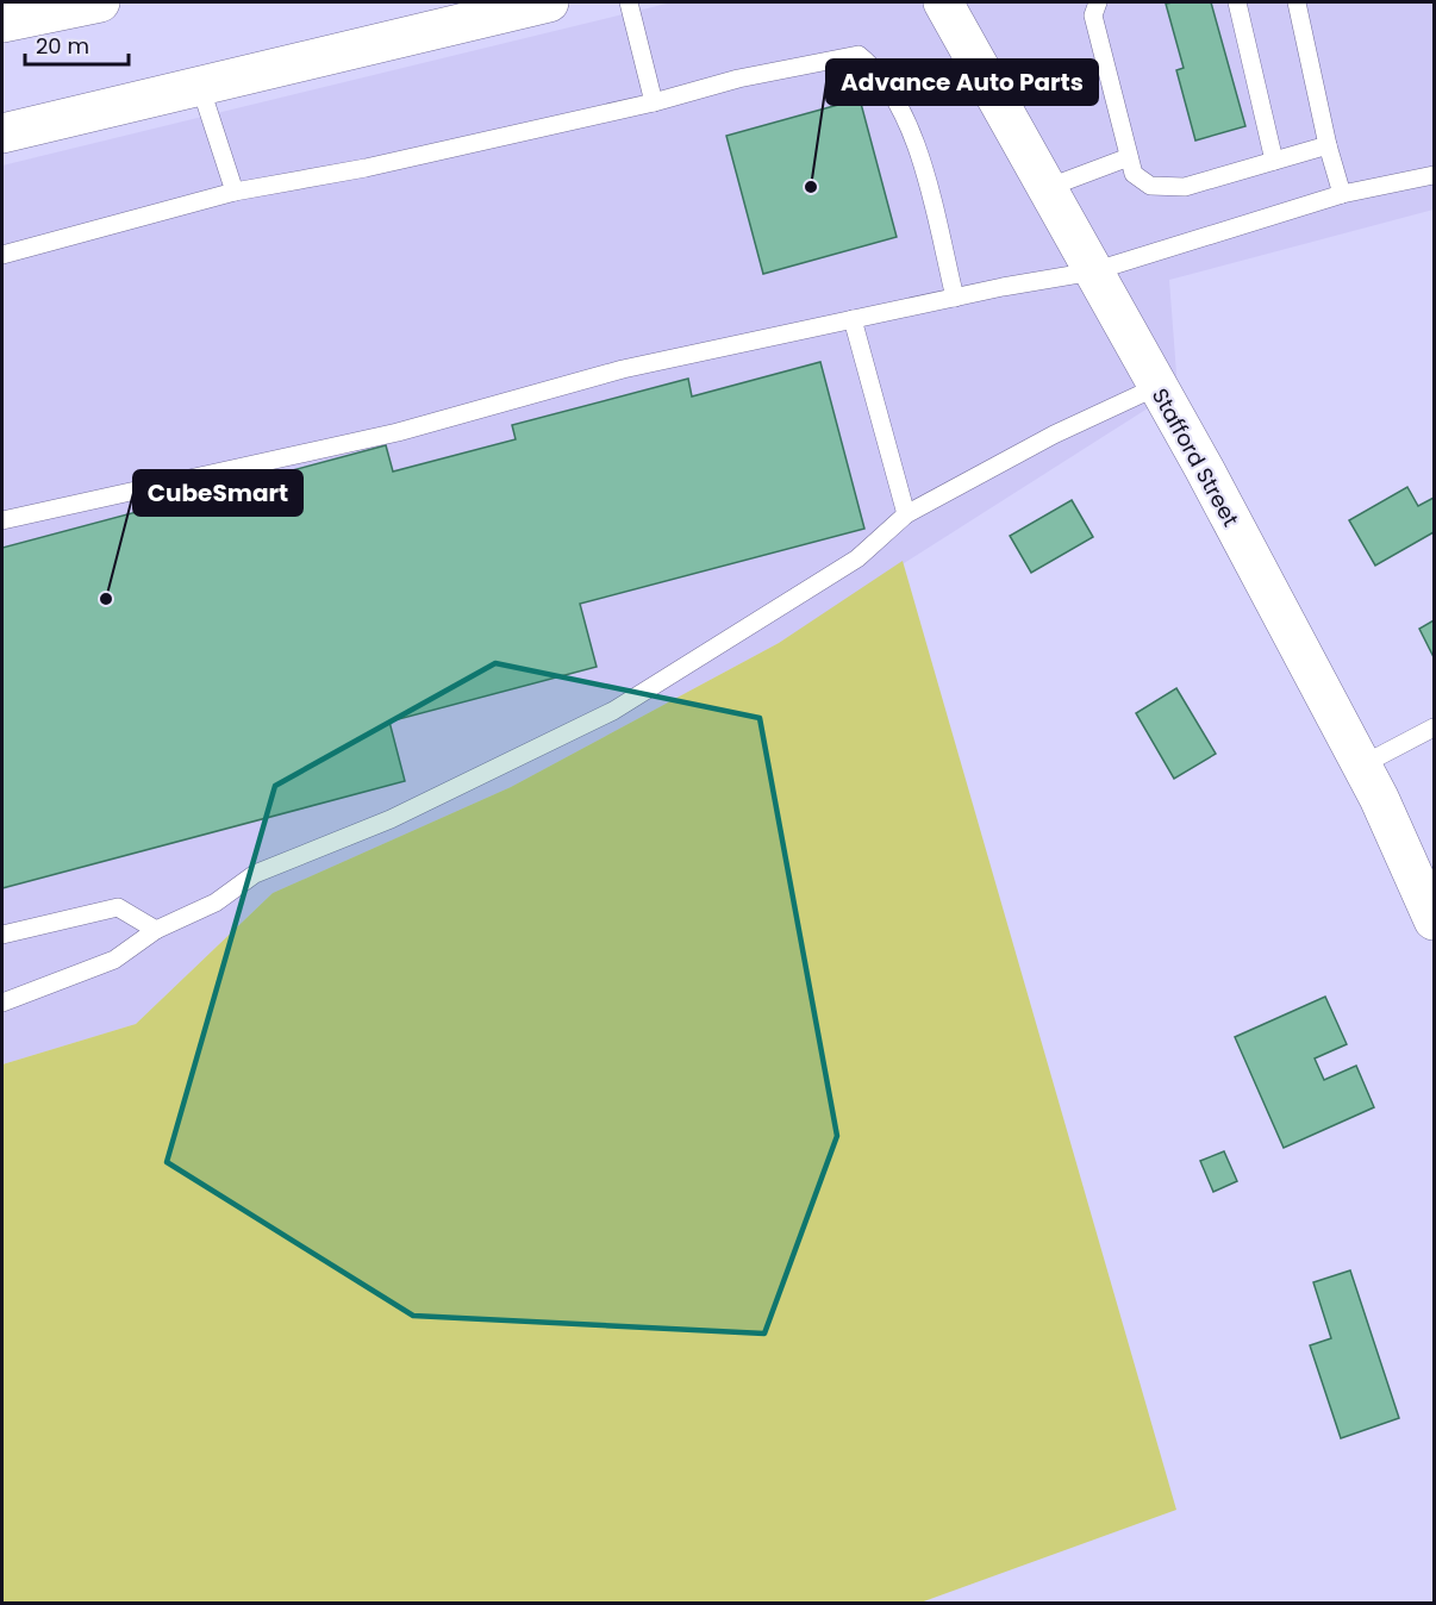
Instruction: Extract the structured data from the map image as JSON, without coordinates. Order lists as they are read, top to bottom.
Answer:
{
  "streets": {
    "main road": ["Stafford Street"]
  },
  "places": ["Advance Auto Parts", "CubeSmart"],
  "scale_bar": "20 m"
}
